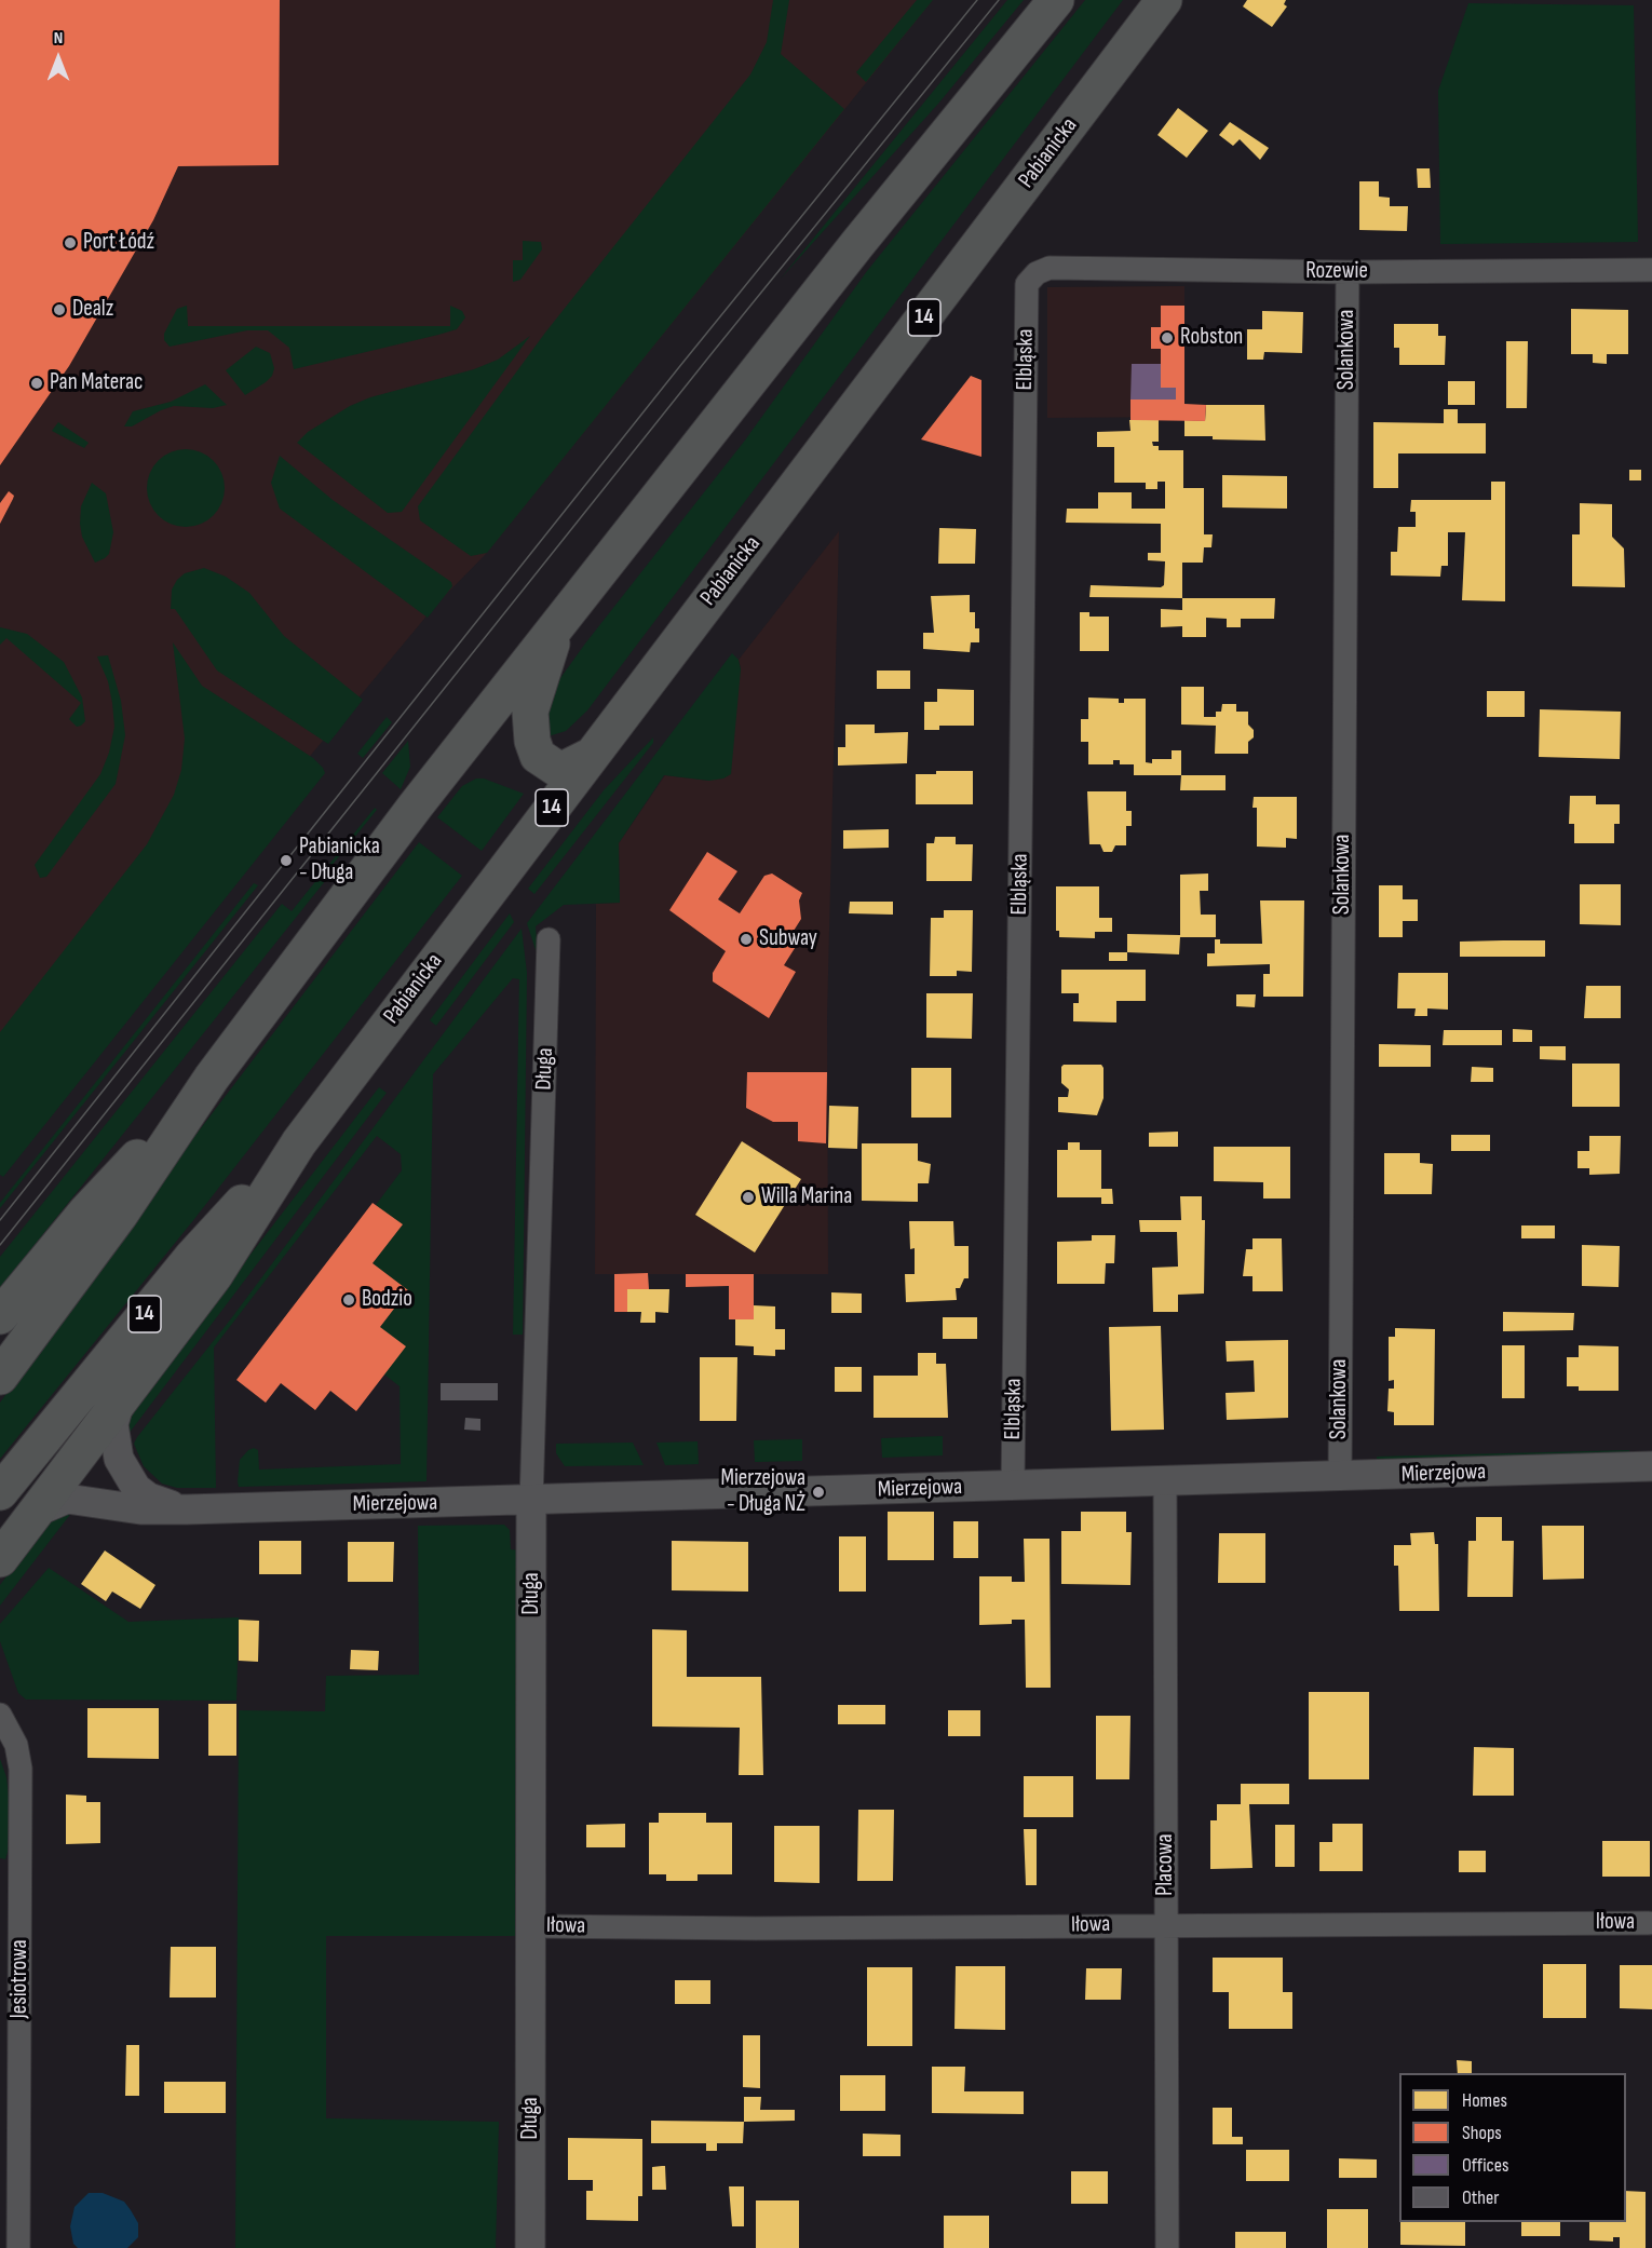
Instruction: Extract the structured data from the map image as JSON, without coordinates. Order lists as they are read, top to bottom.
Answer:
{
  "streets": {
    "main road": ["Pabianicka", "14"],
    "street": [
      "Rozewie",
      "Solankowa",
      "Elbląska",
      "Długa",
      "Mierzejowa",
      "Placowa",
      "Iłowa",
      "Jesiotrowa"
    ]
  },
  "crossings": [
    ["Pabianicka", "14"],
    ["Rozewie", "Solankowa"],
    ["Rozewie", "Elbląska"],
    ["Solankowa", "Mierzejowa"],
    ["Elbląska", "Mierzejowa"],
    ["Długa", "Mierzejowa"],
    ["Długa", "Iłowa"],
    ["Mierzejowa", "Placowa"],
    ["Placowa", "Iłowa"]
  ],
  "places": [
    "Port Łódź",
    "Dealz",
    "Robston",
    "Pan Materac",
    "Pabianicka - Długa",
    "Subway",
    "Willa Marina",
    "Bodzio",
    "Mierzejowa - Długa NŻ"
  ],
  "legend": [
    "Homes",
    "Shops",
    "Offices",
    "Other"
  ],
  "north": "top"
}
